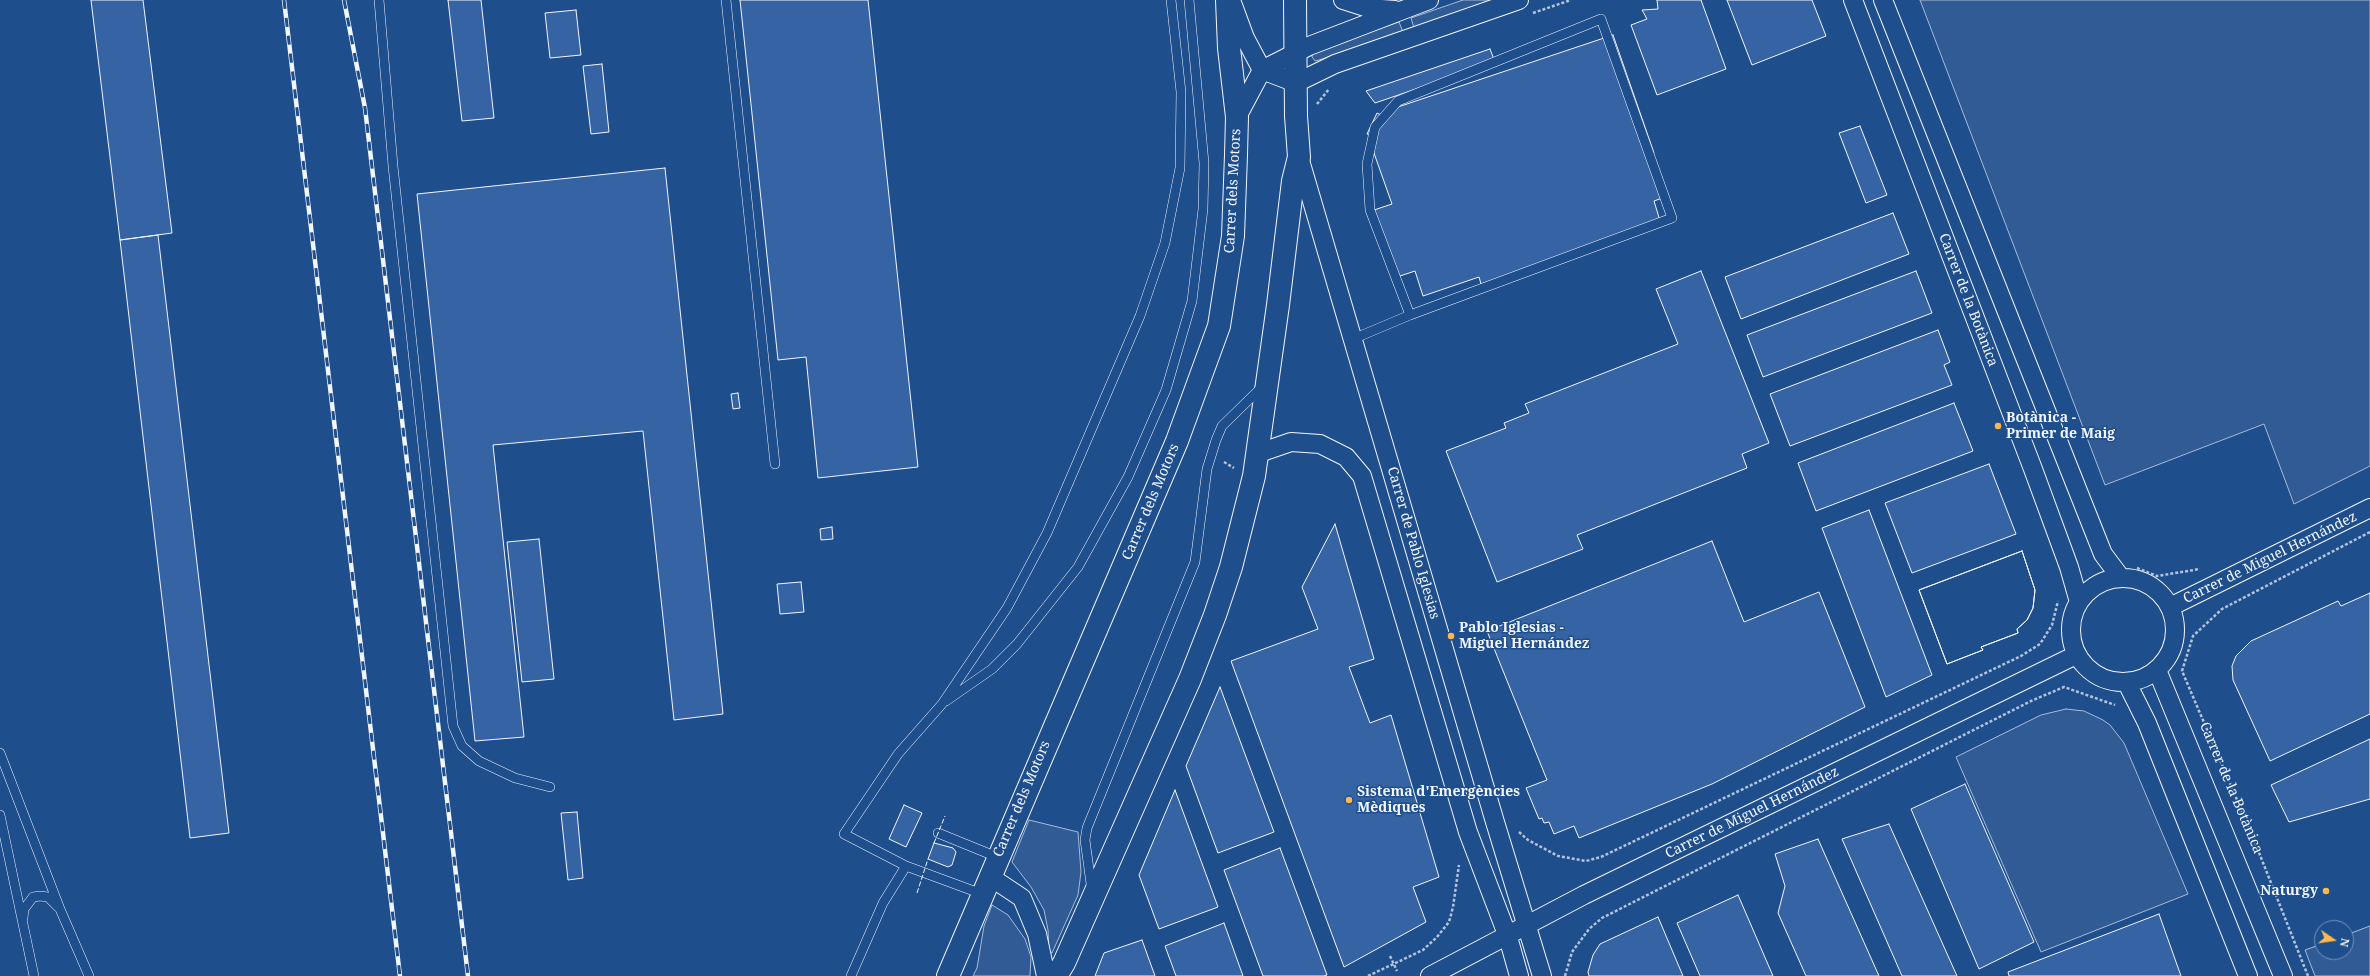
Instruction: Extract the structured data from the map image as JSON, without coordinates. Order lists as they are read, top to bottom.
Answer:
{
  "streets": {
    "street": [
      "Carrer dels Motors",
      "Carrer de la Botànica",
      "Carrer de Pablo Iglesias",
      "Carrer de Miguel Hernández"
    ]
  },
  "crossings": [
    ["Carrer de la Botànica", "Carrer de Miguel Hernández"],
    ["Carrer de Pablo Iglesias", "Carrer de Miguel Hernández"]
  ],
  "places": [
    "Botànica - Primer de Maig",
    "Pablo Iglesias - Miguel Hernández",
    "Sistema d'Emergències Mèdiques",
    "Naturgy"
  ],
  "north": "right"
}
